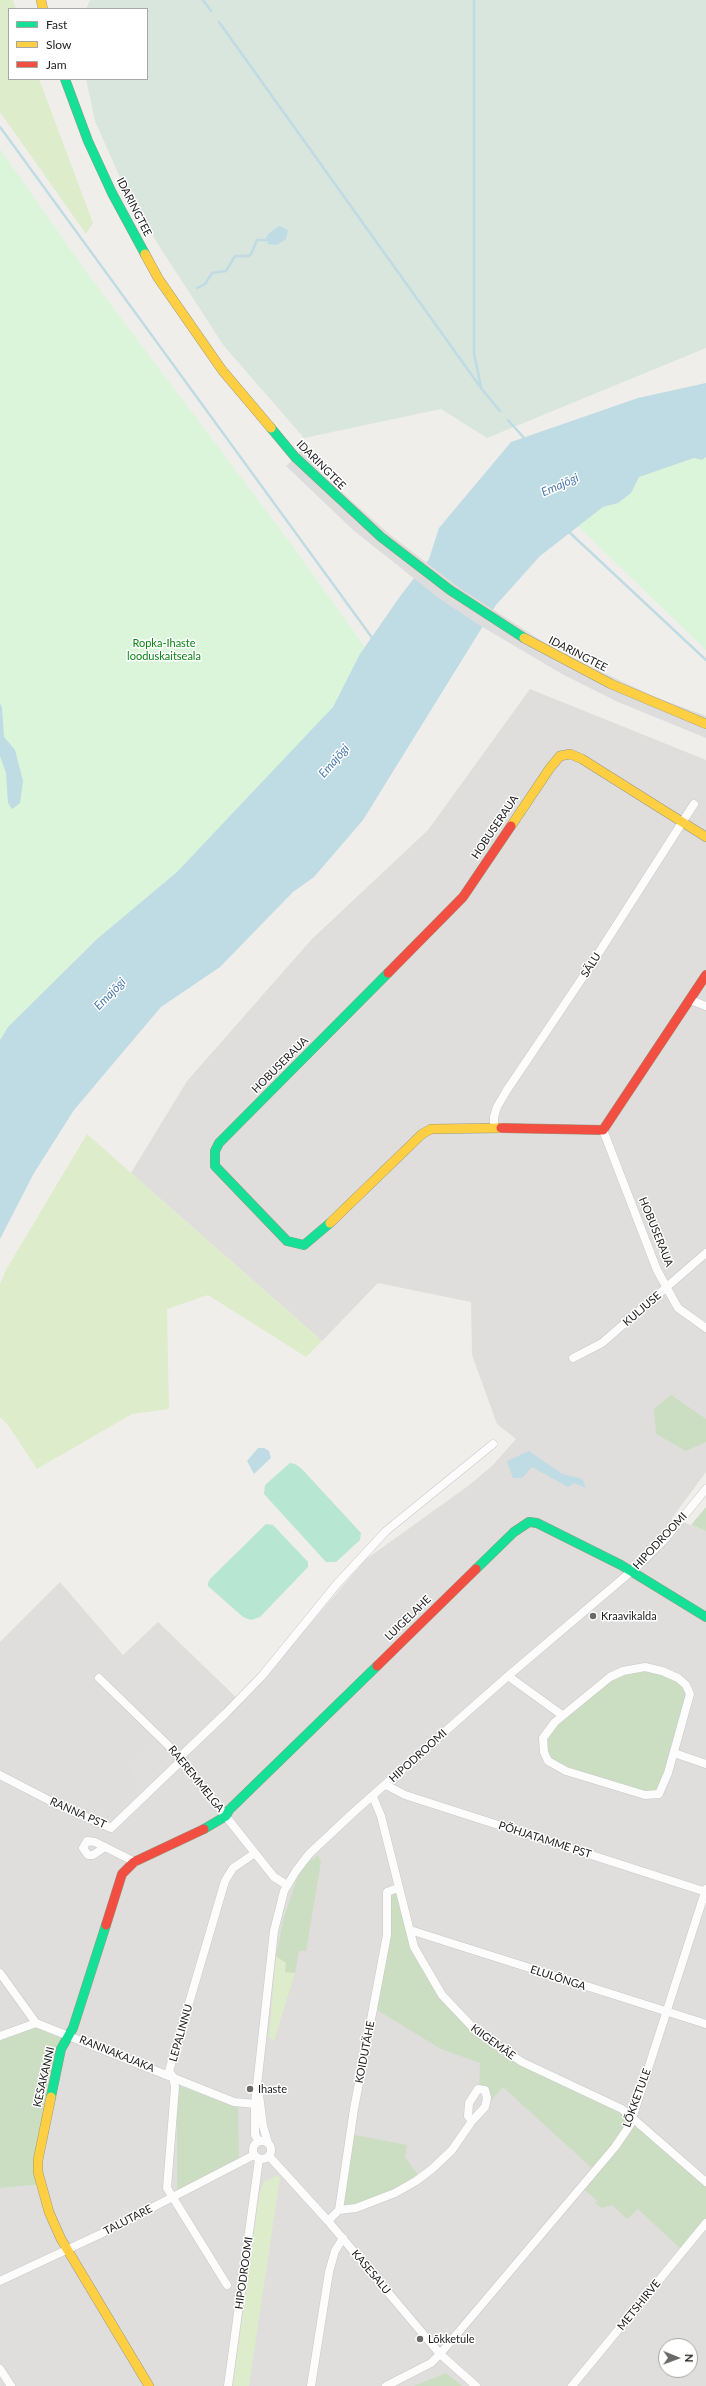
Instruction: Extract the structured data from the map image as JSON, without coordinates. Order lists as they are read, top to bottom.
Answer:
{
  "streets": {
    "street": [
      "IDARINGTEE",
      "HOBUSERAUA",
      "SÄLU",
      "KULJUSE",
      "HIPODROOMI",
      "LUIGELAHE",
      "RAEREMMELGA",
      "RANNA PST",
      "PÕHJATAMME PST",
      "ELULÕNGA",
      "LEPALINNU",
      "KIIGEMÄE",
      "KOIDUTÄHE",
      "RANNAKAJAKA",
      "KESAKANNI",
      "LÕKKETULE",
      "TALUTARE",
      "KASESALU",
      "METSHIRVE"
    ]
  },
  "crossings": [
    ["HOBUSERAUA", "SÄLU"],
    ["HOBUSERAUA", "KULJUSE"],
    ["HIPODROOMI", "LUIGELAHE"],
    ["HIPODROOMI", "RAEREMMELGA"],
    ["HIPODROOMI", "PÕHJATAMME PST"],
    ["HIPODROOMI", "KIIGEMÄE"],
    ["HIPODROOMI", "RANNAKAJAKA"],
    ["HIPODROOMI", "TALUTARE"],
    ["LUIGELAHE", "RAEREMMELGA"],
    ["LUIGELAHE", "KESAKANNI"],
    ["RAEREMMELGA", "RANNA PST"],
    ["RAEREMMELGA", "LEPALINNU"],
    ["RAEREMMELGA", "KESAKANNI"],
    ["PÕHJATAMME PST", "LÕKKETULE"],
    ["ELULÕNGA", "KIIGEMÄE"],
    ["ELULÕNGA", "LÕKKETULE"],
    ["LEPALINNU", "RANNAKAJAKA"],
    ["LEPALINNU", "TALUTARE"],
    ["KIIGEMÄE", "KOIDUTÄHE"],
    ["KIIGEMÄE", "LÕKKETULE"],
    ["RANNAKAJAKA", "KESAKANNI"],
    ["KESAKANNI", "TALUTARE"],
    ["LÕKKETULE", "KASESALU"],
    ["TALUTARE", "KASESALU"]
  ],
  "water": ["Emajõgi"],
  "parks": ["Ropka-Ihaste looduskaitseala"],
  "places": ["Kraavikalda", "Ihaste", "Lõkketule"],
  "legend": ["Fast", "Slow", "Jam"],
  "north": "right"
}
